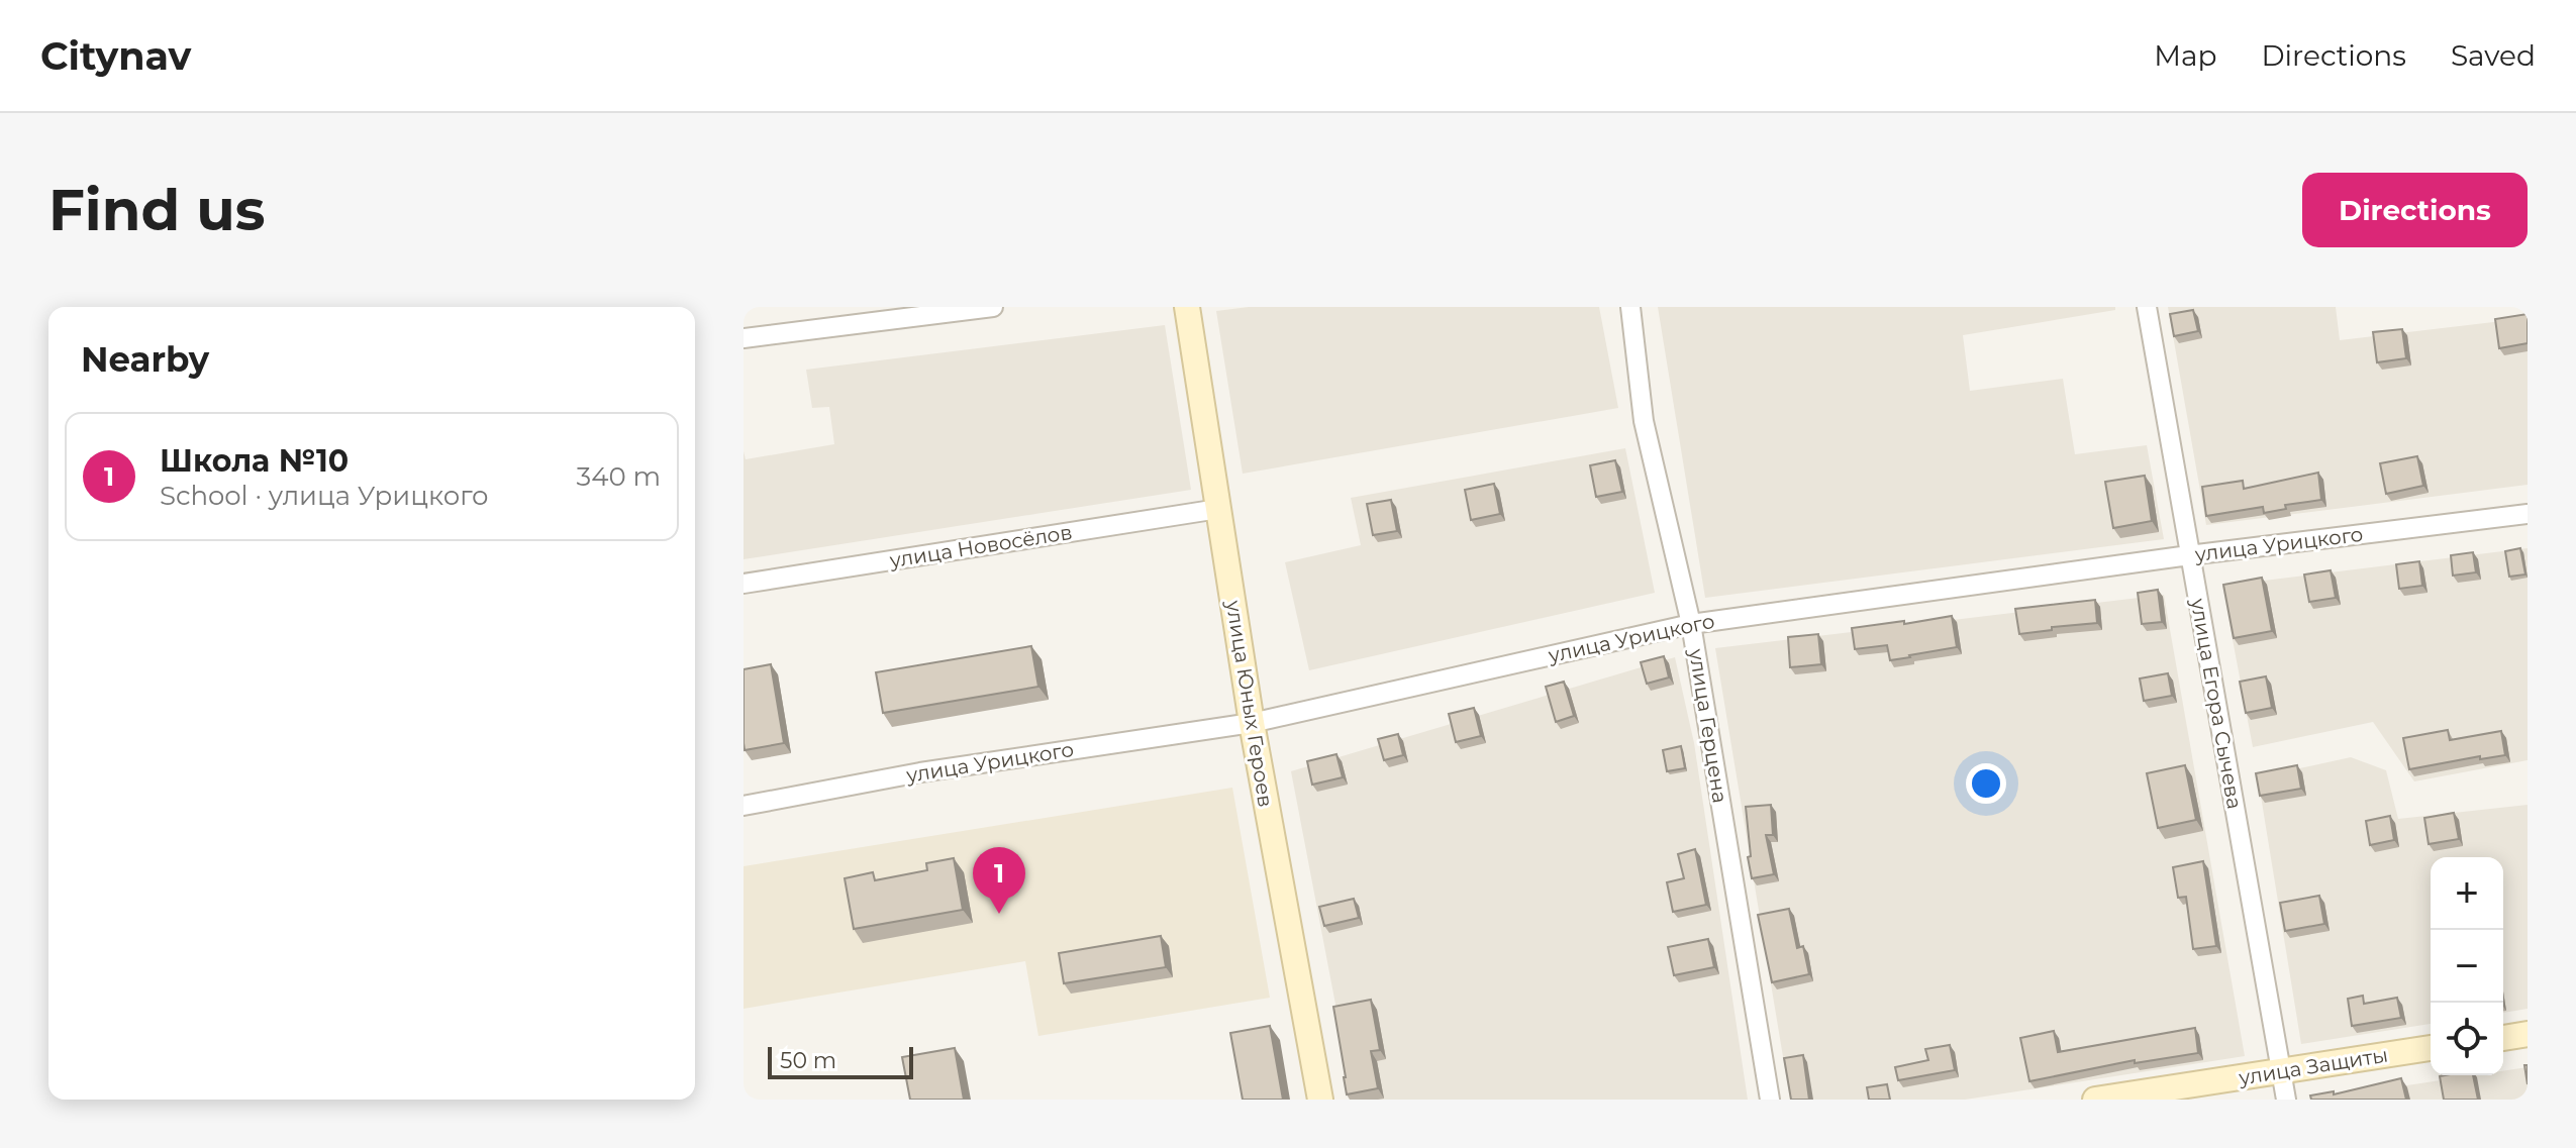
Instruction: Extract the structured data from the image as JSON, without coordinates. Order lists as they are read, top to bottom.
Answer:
{
  "streets": {
    "street": [
      "улица Урицкого",
      "улица Новосёлов",
      "улица Юных Героев",
      "улица Егора Сычева",
      "улица Герцена",
      "улица Защиты"
    ]
  },
  "crossings": [
    ["улица Урицкого", "улица Юных Героев"],
    ["улица Урицкого", "улица Егора Сычева"],
    ["улица Урицкого", "улица Герцена"],
    ["улица Новосёлов", "улица Юных Героев"],
    ["улица Егора Сычева", "улица Защиты"]
  ],
  "scale_bar": "50 m",
  "page": {
    "header": "Citynav",
    "nav": ["Map", "Directions", "Saved"],
    "buttons": "Directions",
    "title": "Find us",
    "heading": "Nearby",
    "list": [
      {
        "mark": "1",
        "name": "Школа №10",
        "note": "School · улица Урицкого",
        "value": "340 m"
      }
    ],
    "pins": "1",
    "map_buttons": ["+", "−"],
    "scale": "50 m"
  }
}
